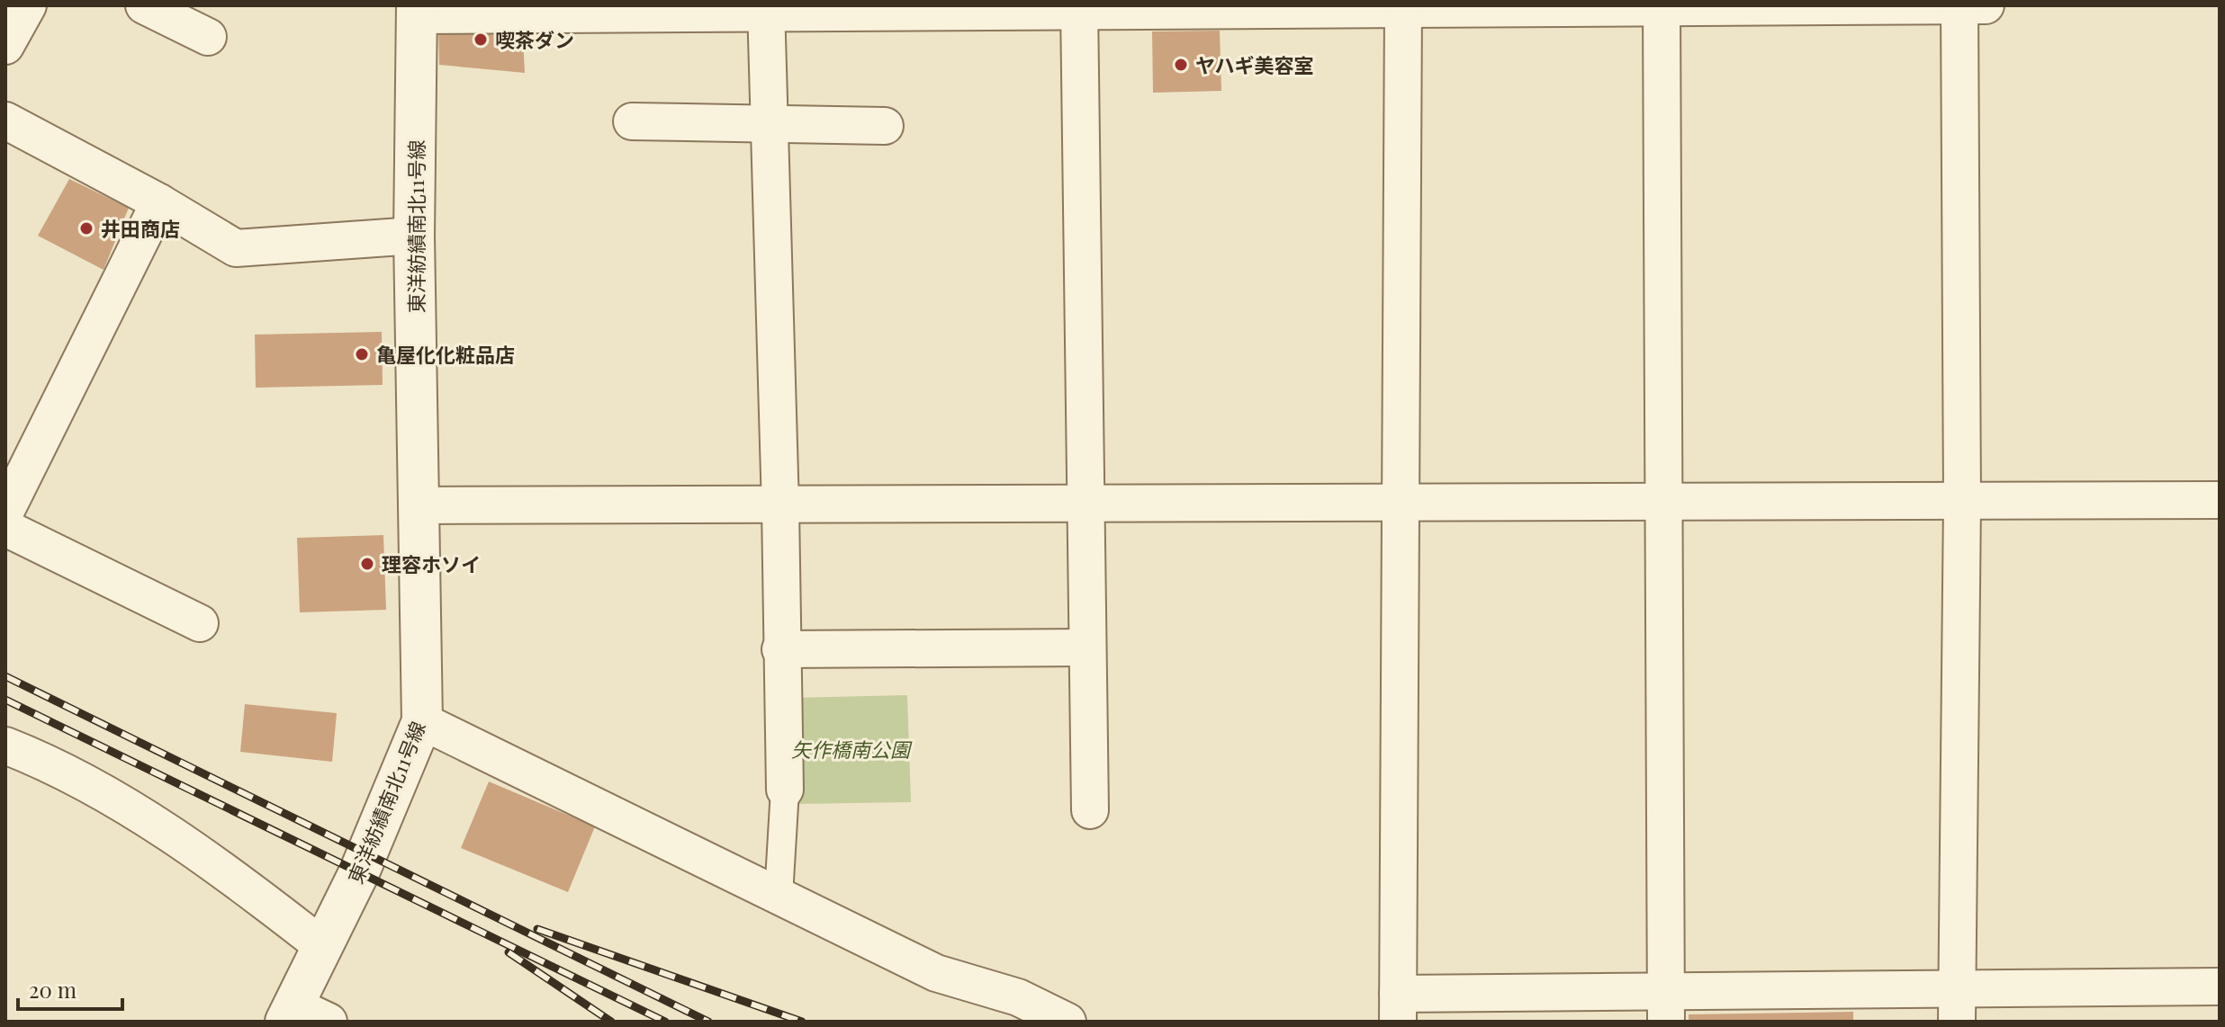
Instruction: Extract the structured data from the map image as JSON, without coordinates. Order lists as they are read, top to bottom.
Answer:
{
  "streets": {
    "street": ["東洋紡績南北11号線"]
  },
  "parks": ["矢作橋南公園"],
  "places": [
    "喫茶ダン",
    "ヤハギ美容室",
    "井田商店",
    "亀屋化化粧品店",
    "理容ホソイ"
  ],
  "scale_bar": "20 m"
}
